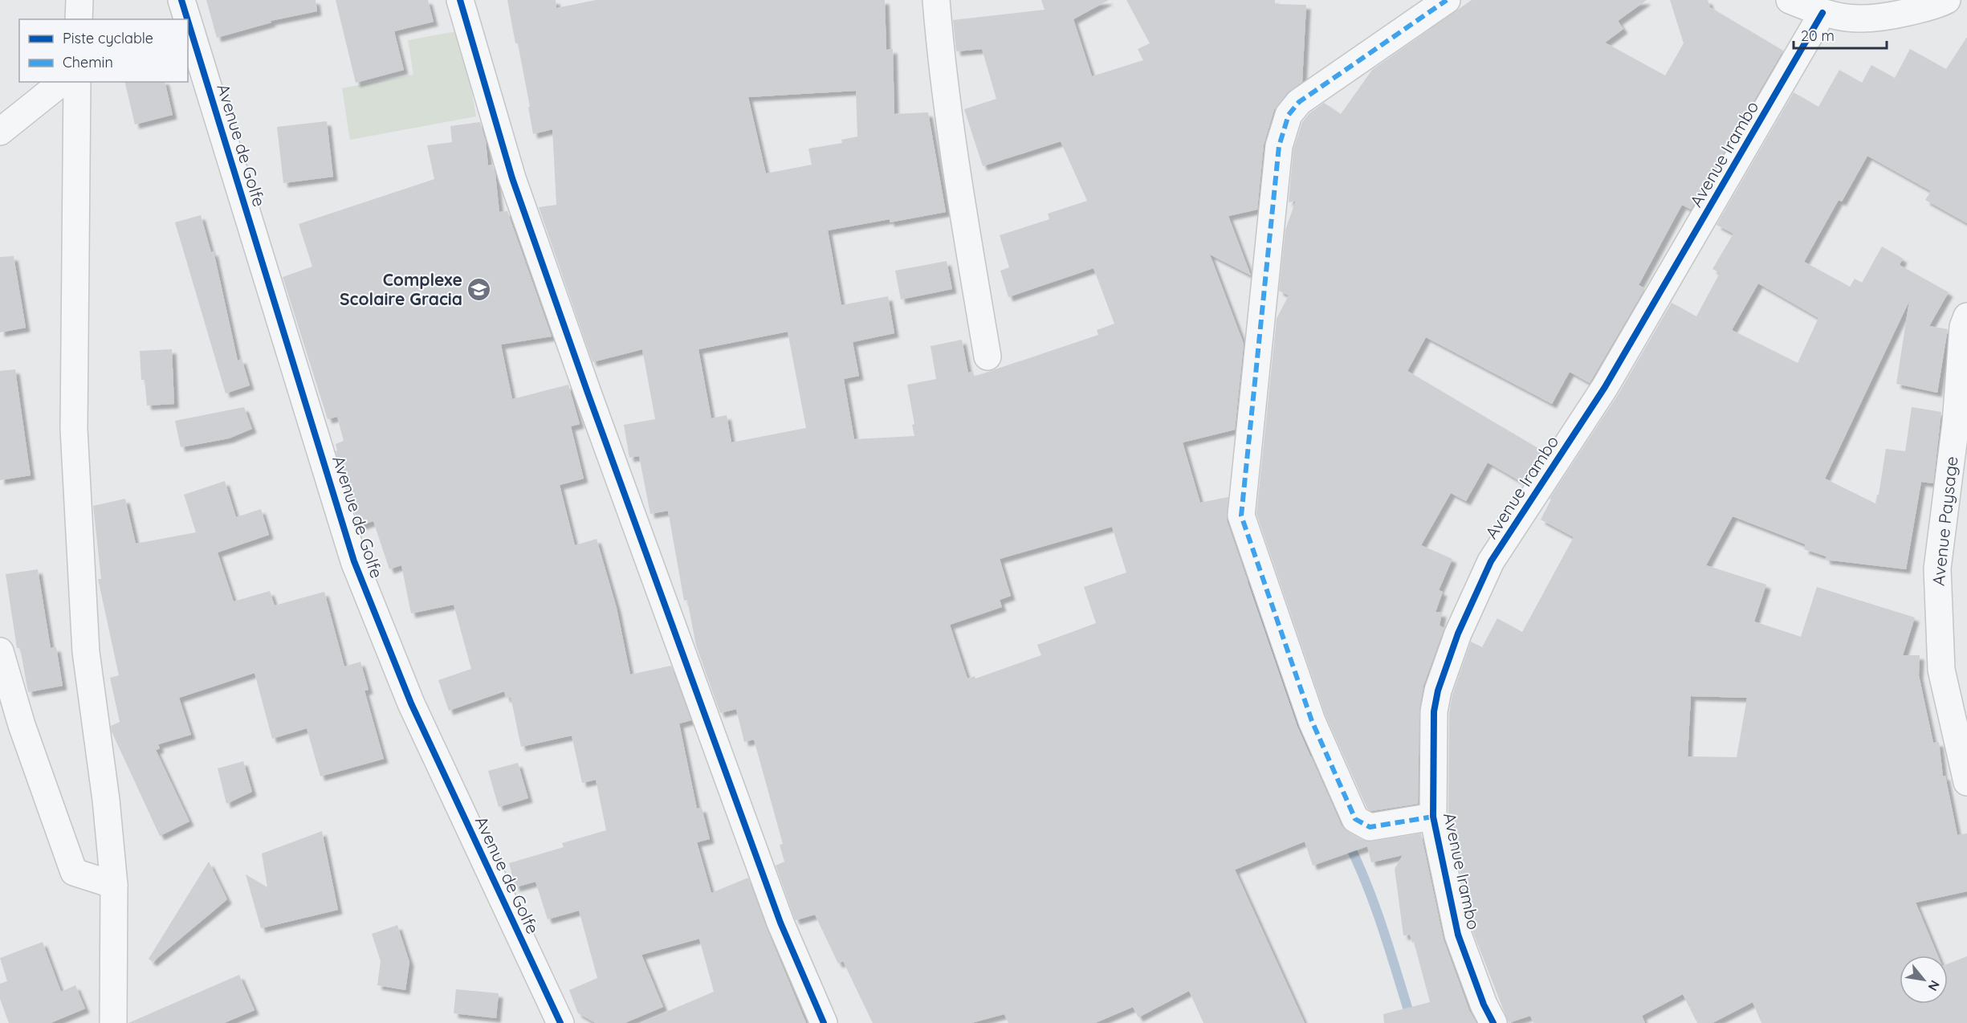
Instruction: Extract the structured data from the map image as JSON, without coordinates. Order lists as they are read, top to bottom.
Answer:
{
  "streets": {
    "street": ["Avenue de Golfe", "Avenue Irambo", "Avenue Paysage"]
  },
  "places": {
    "school or university": ["Complexe Scolaire Gracia"]
  },
  "legend": ["Piste cyclable", "Chemin"],
  "scale_bar": "20 m",
  "north": "bottom right"
}
